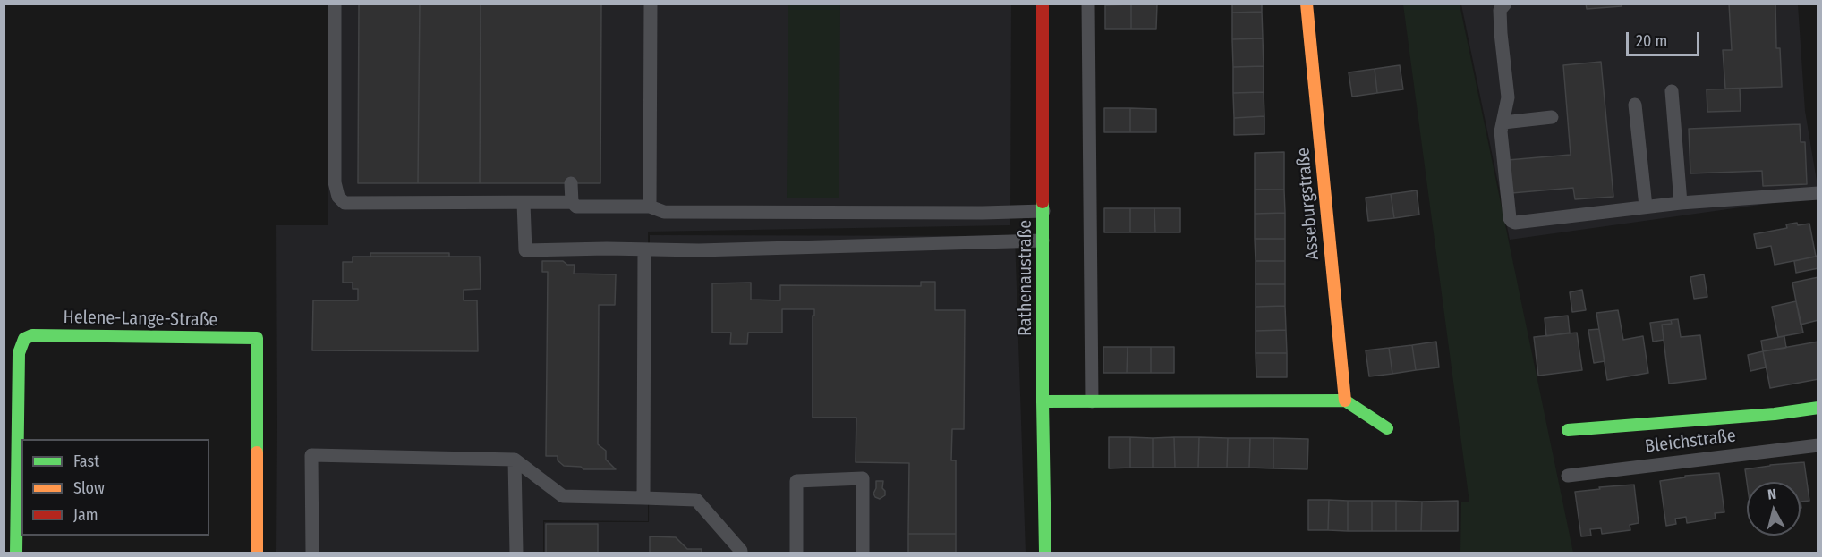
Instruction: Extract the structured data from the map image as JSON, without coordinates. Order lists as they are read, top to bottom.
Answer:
{
  "streets": {
    "street": [
      "Asseburgstraße",
      "Rathenaustraße",
      "Helene-Lange-Straße",
      "Bleichstraße"
    ]
  },
  "legend": ["Fast", "Slow", "Jam"],
  "scale_bar": "20 m",
  "north": "top"
}
